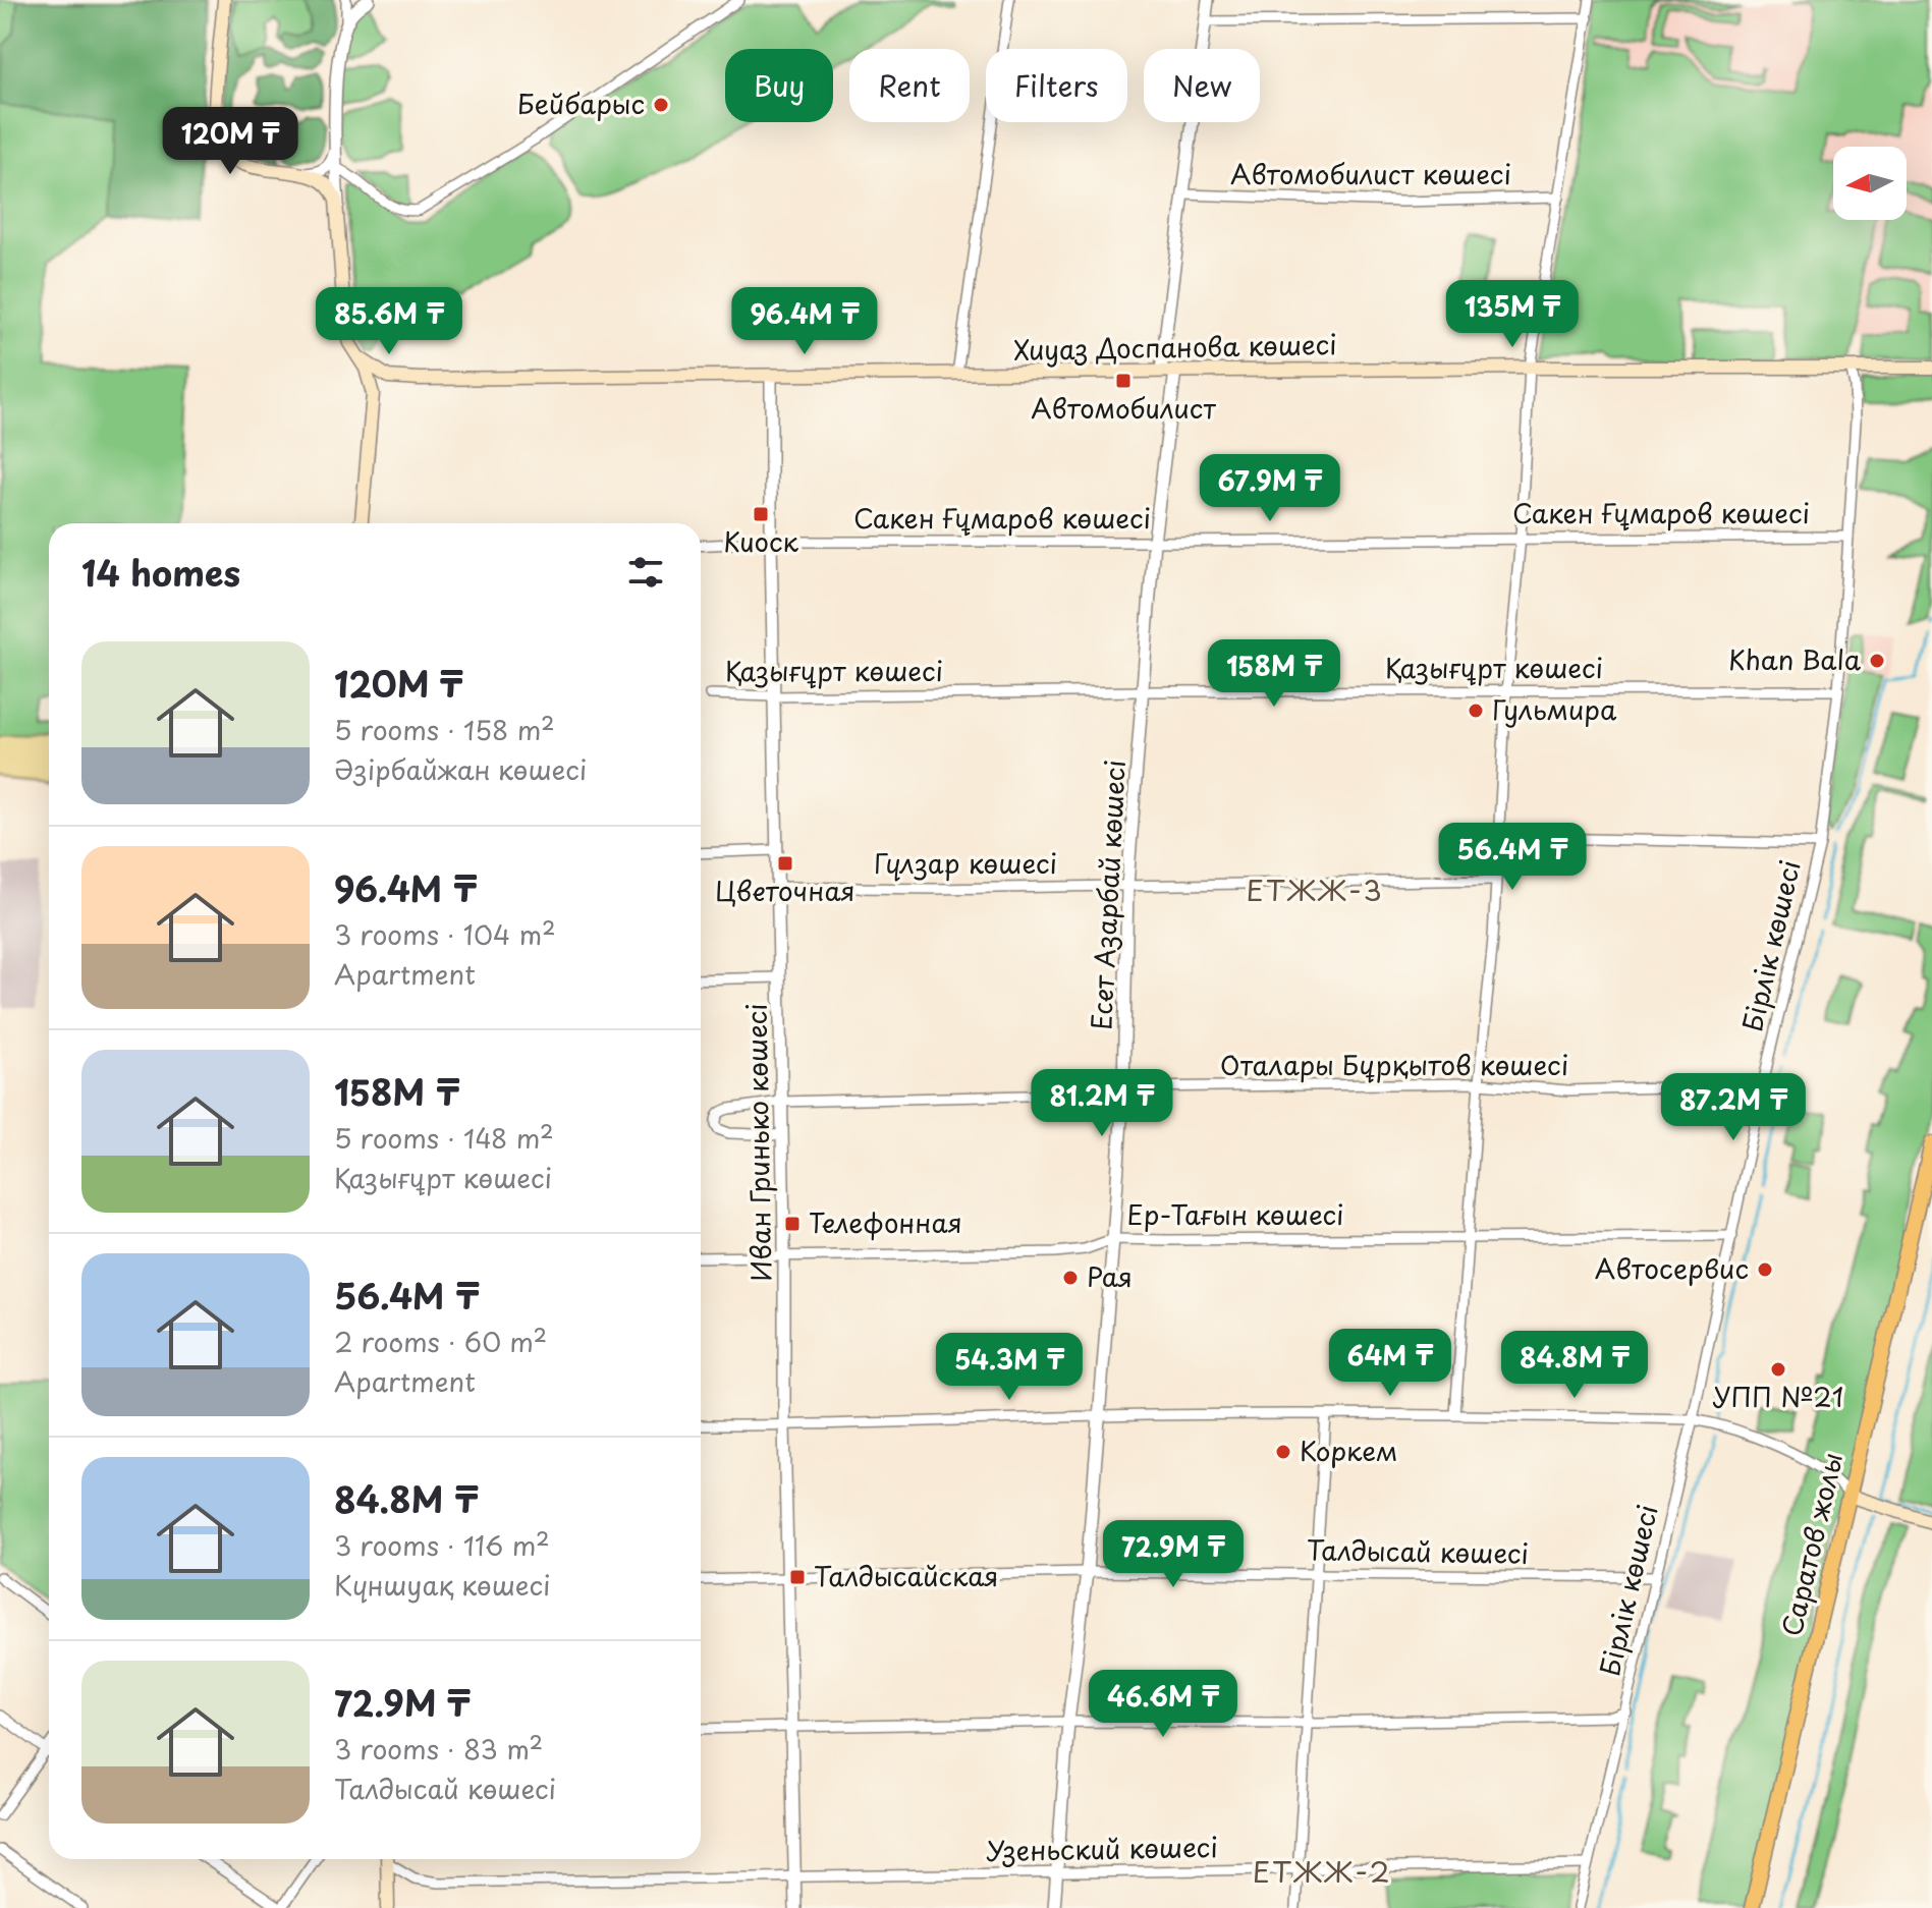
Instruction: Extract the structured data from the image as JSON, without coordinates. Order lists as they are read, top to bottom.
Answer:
{
  "streets": {
    "main road": ["Хиуаз Доспанова көшесі", "Саратов жолы"],
    "street": [
      "Автомобилист көшесі",
      "Сакен Ғұмаров көшесі",
      "Қазығұрт көшесі",
      "Гүлзар көшесі",
      "Есет Азарбай көшесі",
      "Бірлік көшесі",
      "Оталары Бұрқытов көшесі",
      "Иван Гринько көшесі",
      "Ер-Тағын көшесі",
      "Талдысай көшесі",
      "Узеньский көшесі"
    ]
  },
  "crossings": [
    ["Автомобилист көшесі", "Есет Азарбай көшесі"],
    ["Хиуаз Доспанова көшесі", "Есет Азарбай көшесі"],
    ["Хиуаз Доспанова көшесі", "Бірлік көшесі"],
    ["Хиуаз Доспанова көшесі", "Иван Гринько көшесі"],
    ["Сакен Ғұмаров көшесі", "Есет Азарбай көшесі"],
    ["Сакен Ғұмаров көшесі", "Бірлік көшесі"],
    ["Сакен Ғұмаров көшесі", "Иван Гринько көшесі"],
    ["Қазығұрт көшесі", "Есет Азарбай көшесі"],
    ["Қазығұрт көшесі", "Бірлік көшесі"],
    ["Қазығұрт көшесі", "Иван Гринько көшесі"],
    ["Гүлзар көшесі", "Есет Азарбай көшесі"],
    ["Гүлзар көшесі", "Иван Гринько көшесі"],
    ["Есет Азарбай көшесі", "Оталары Бұрқытов көшесі"],
    ["Есет Азарбай көшесі", "Ер-Тағын көшесі"],
    ["Есет Азарбай көшесі", "Талдысай көшесі"],
    ["Есет Азарбай көшесі", "Узеньский көшесі"],
    ["Бірлік көшесі", "Оталары Бұрқытов көшесі"],
    ["Бірлік көшесі", "Ер-Тағын көшесі"],
    ["Бірлік көшесі", "Талдысай көшесі"],
    ["Бірлік көшесі", "Узеньский көшесі"],
    ["Оталары Бұрқытов көшесі", "Иван Гринько көшесі"],
    ["Иван Гринько көшесі", "Ер-Тағын көшесі"],
    ["Иван Гринько көшесі", "Талдысай көшесі"],
    ["Иван Гринько көшесі", "Узеньский көшесі"]
  ],
  "districts": ["ЕТЖЖ-3", "ЕТЖЖ-2"],
  "places": {
    "other": [
      "Бейбарыс",
      "Khan Bala",
      "Гульмира",
      "Автосервис",
      "Рая",
      "УПП №21",
      "Коркем"
    ],
    "transit": [
      "Автомобилист",
      "Киоск",
      "Цветочная",
      "Телефонная",
      "Талдысайская"
    ]
  },
  "north": "left",
  "page": {
    "chip": [
      "Buy",
      "Rent",
      "Filters",
      "New"
    ],
    "price": [
      "120M ₸",
      "135M ₸",
      "85.6M ₸",
      "96.4M ₸",
      "67.9M ₸",
      "158M ₸",
      "56.4M ₸",
      "81.2M ₸",
      "87.2M ₸",
      "64M ₸",
      "84.8M ₸",
      "54.3M ₸",
      "72.9M ₸",
      "46.6M ₸"
    ],
    "heading": "14 homes",
    "list": [
      {
        "name": "120M ₸",
        "note": "5 rooms · 158 m² · Әзірбайжан көшесі"
      },
      {
        "name": "96.4M ₸",
        "note": "3 rooms · 104 m² · Apartment"
      },
      {
        "name": "158M ₸",
        "note": "5 rooms · 148 m² · Қазығұрт көшесі"
      },
      {
        "name": "56.4M ₸",
        "note": "2 rooms · 60 m² · Apartment"
      },
      {
        "name": "84.8M ₸",
        "note": "3 rooms · 116 m² · Күншуақ көшесі"
      },
      {
        "name": "72.9M ₸",
        "note": "3 rooms · 83 m² · Талдысай көшесі"
      }
    ]
  }
}
